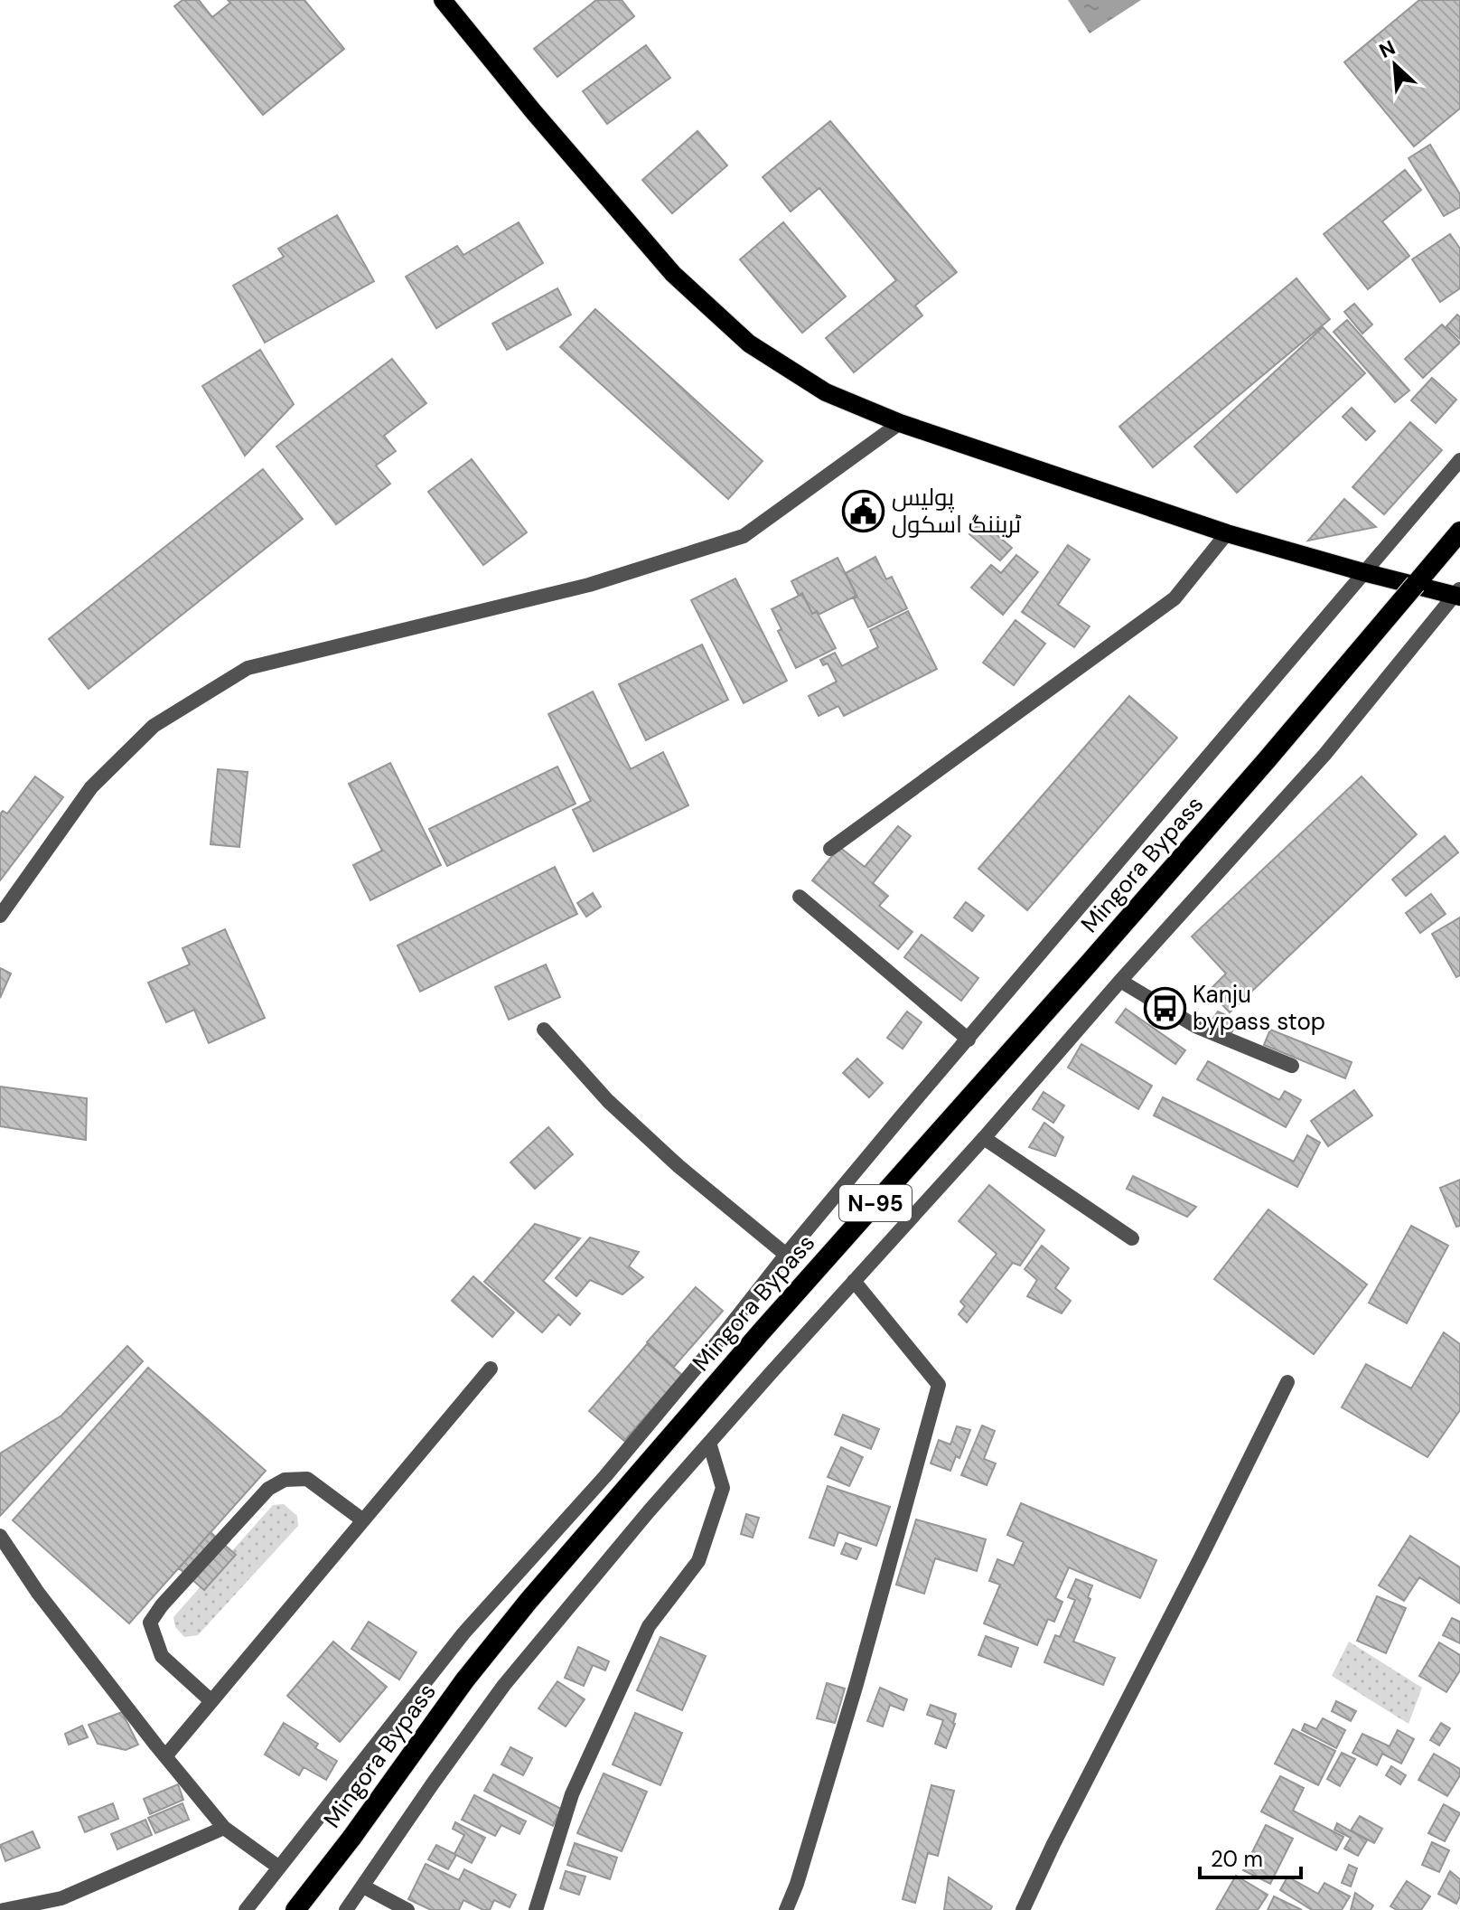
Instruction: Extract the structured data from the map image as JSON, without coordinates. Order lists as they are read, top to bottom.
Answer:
{
  "streets": {
    "highway": ["Mingora Bypass", "N-95"]
  },
  "places": {
    "public building": ["پولیس ٹریننگ اسکول"],
    "bus stop": ["Kanju bypass stop"]
  },
  "scale_bar": "20 m",
  "north": "top left"
}
